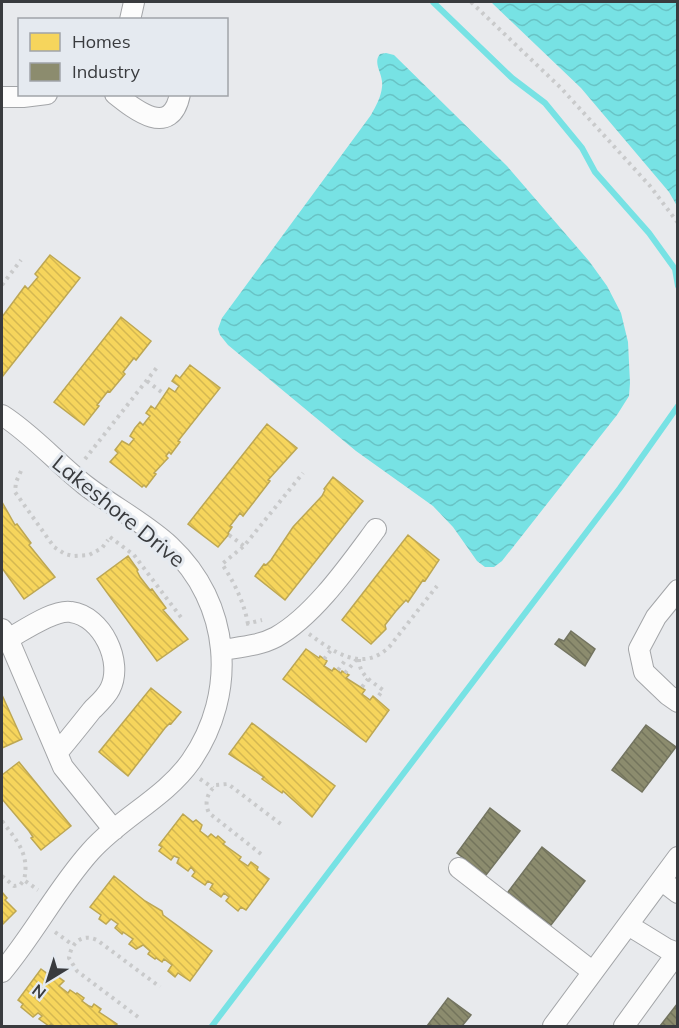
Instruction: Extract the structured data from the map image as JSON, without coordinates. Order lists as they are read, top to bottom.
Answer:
{
  "streets": {
    "street": ["Lakeshore Drive"]
  },
  "legend": ["Homes", "Industry"],
  "north": "bottom left"
}
